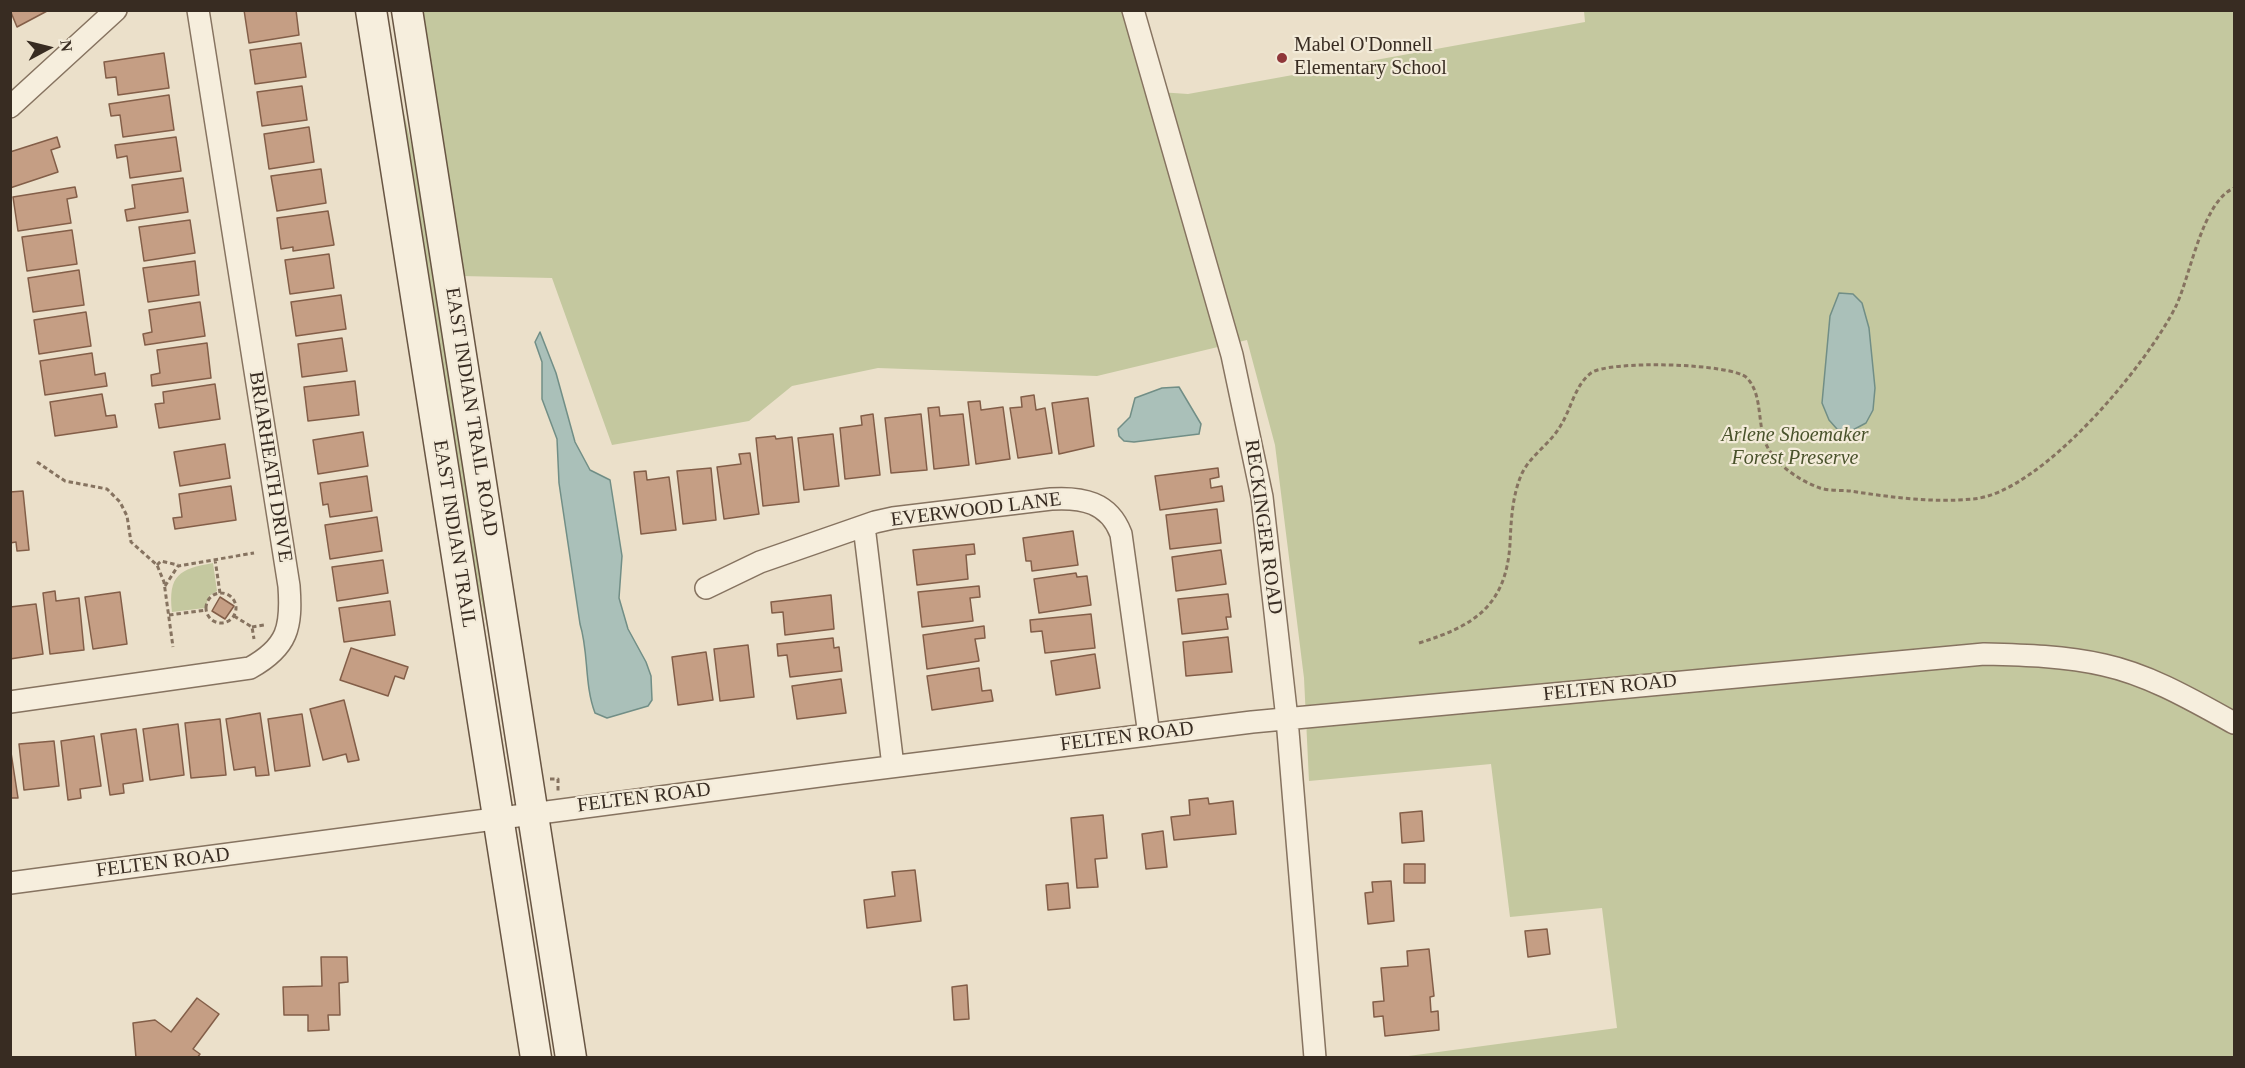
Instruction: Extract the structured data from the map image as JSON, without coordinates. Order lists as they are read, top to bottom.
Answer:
{
  "streets": {
    "main road": ["EAST INDIAN TRAIL ROAD", "EAST INDIAN TRAIL"],
    "street": [
      "BRIARHEATH DRIVE",
      "EVERWOOD LANE",
      "RECKINGER ROAD",
      "FELTEN ROAD"
    ]
  },
  "crossings": [
    ["EAST INDIAN TRAIL ROAD", "FELTEN ROAD"],
    ["EVERWOOD LANE", "FELTEN ROAD"],
    ["RECKINGER ROAD", "FELTEN ROAD"],
    ["EAST INDIAN TRAIL", "FELTEN ROAD"]
  ],
  "parks": ["Arlene Shoemaker Forest Preserve"],
  "places": ["Mabel O'Donnell Elementary School"],
  "north": "right"
}
